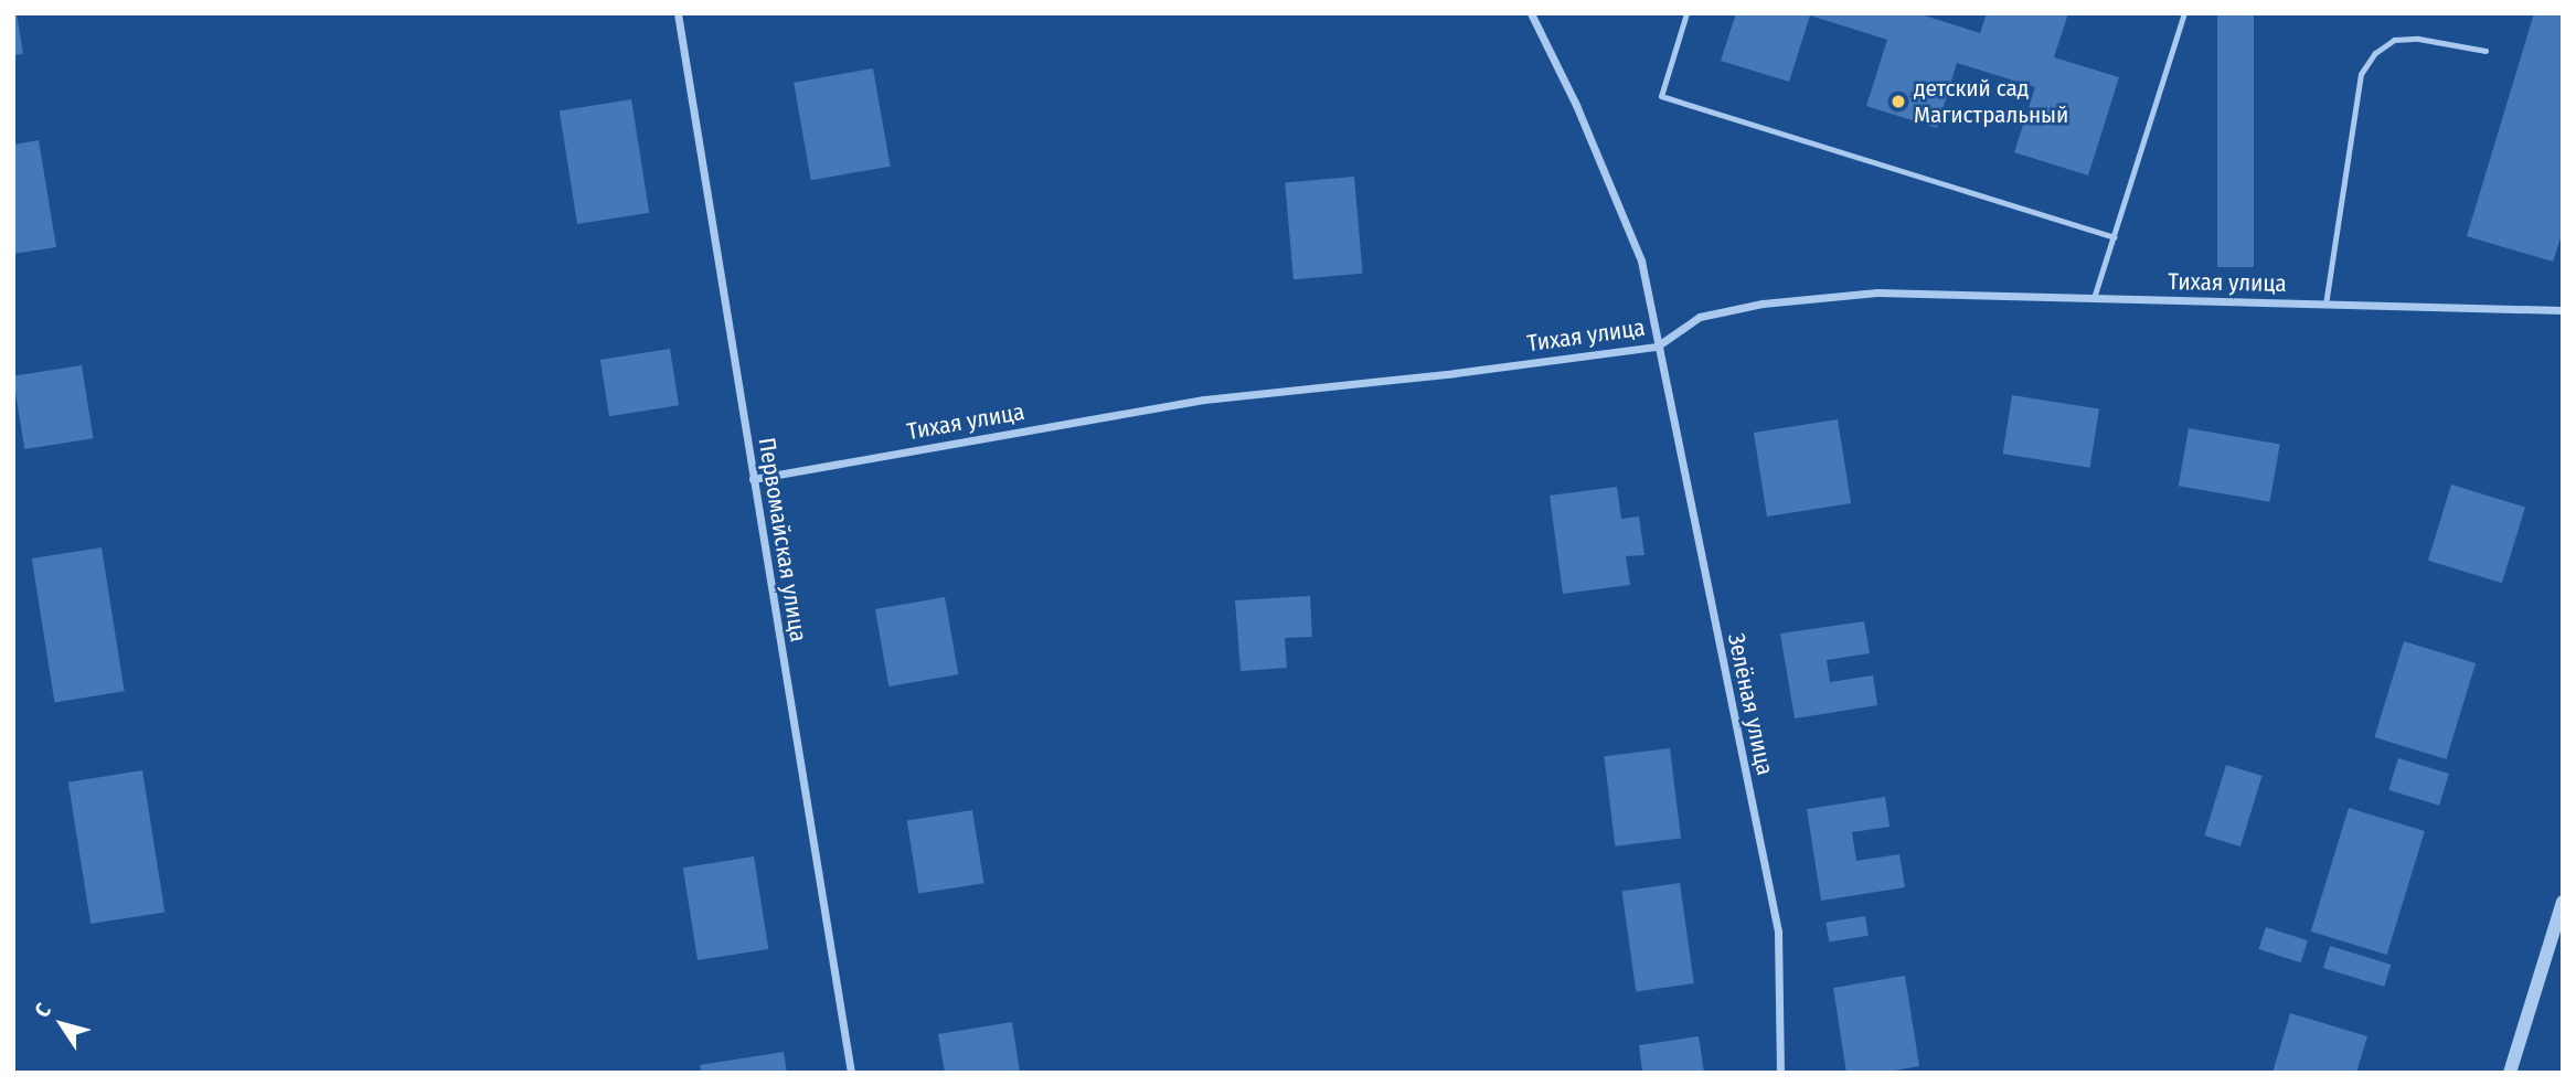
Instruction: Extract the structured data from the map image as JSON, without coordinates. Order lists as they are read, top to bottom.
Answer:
{
  "streets": {
    "street": ["Тихая улица", "Первомайская улица", "Зелёная улица"]
  },
  "crossings": [
    ["Тихая улица", "Первомайская улица"],
    ["Тихая улица", "Зелёная улица"]
  ],
  "places": ["детский сад Магистральный"],
  "north": "top left"
}
